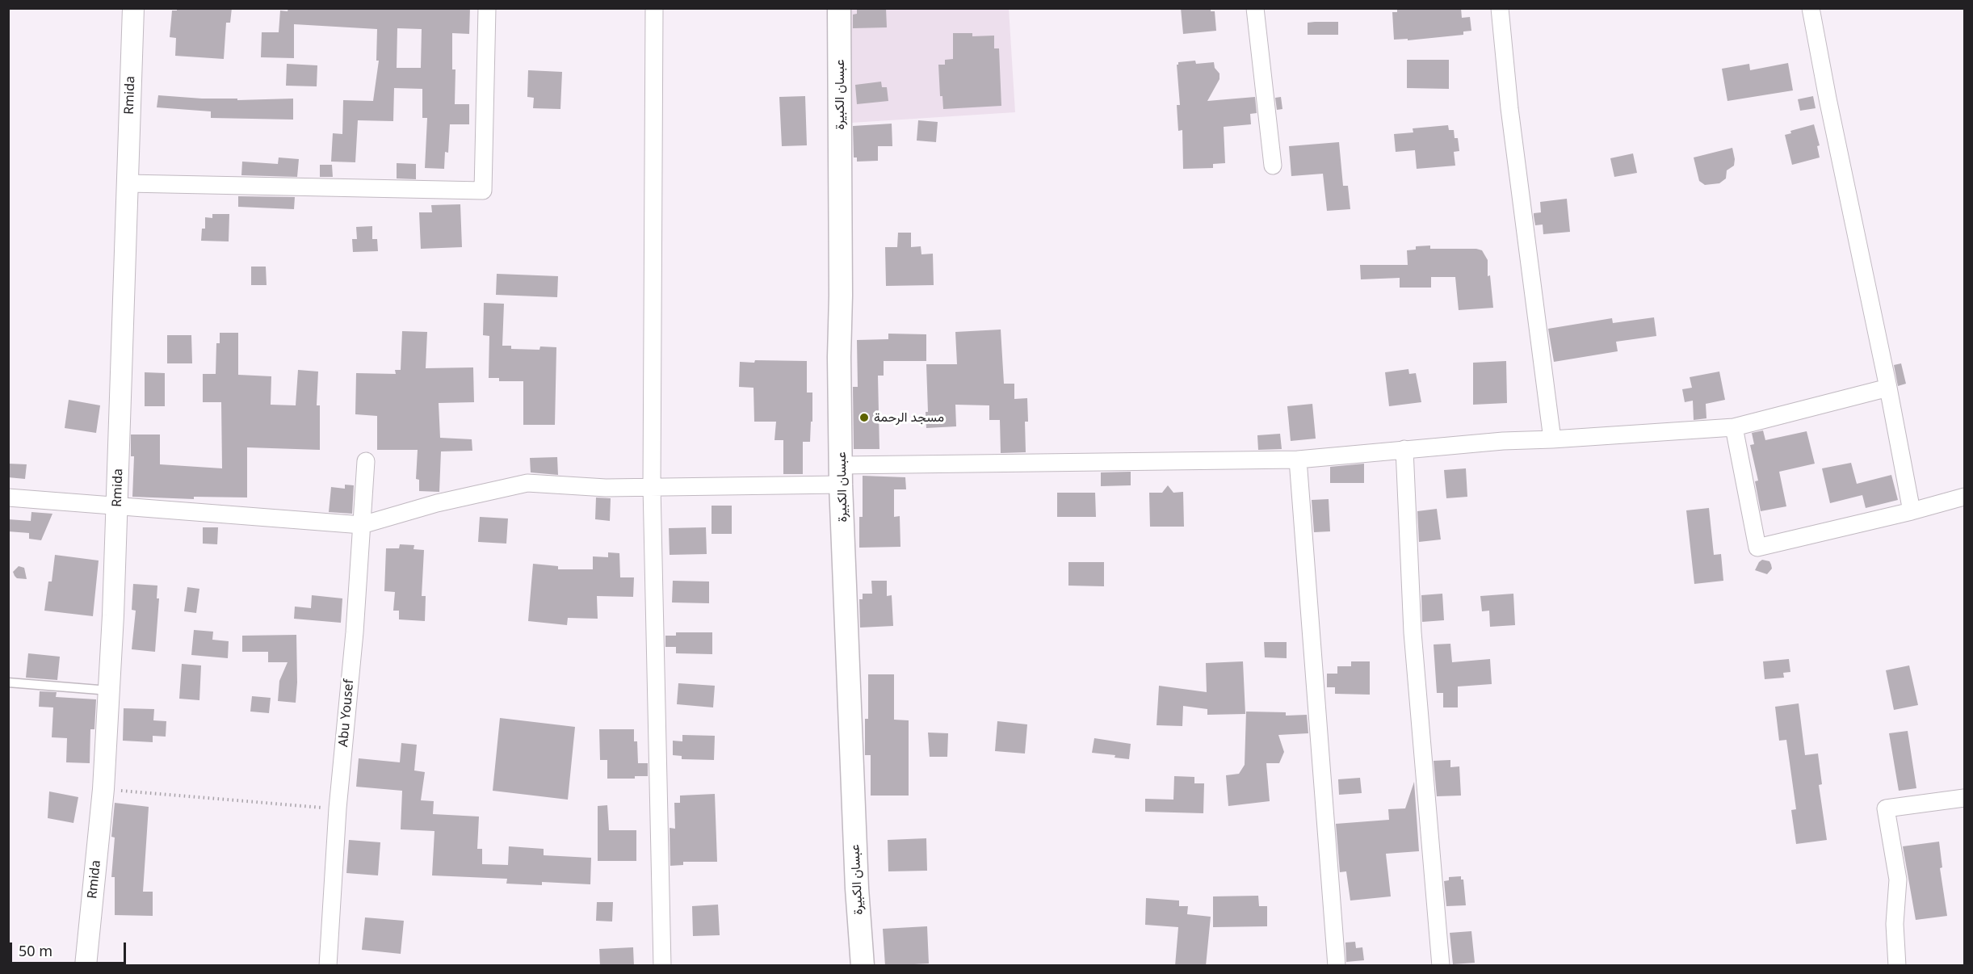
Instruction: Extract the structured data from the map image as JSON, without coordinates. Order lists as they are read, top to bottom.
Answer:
{
  "streets": {
    "main road": ["عبسان الكبيرة"],
    "street": ["Rmida", "Abu Yousef"]
  },
  "places": ["مسجد الرحمة"],
  "scale_bar": "50 m"
}
